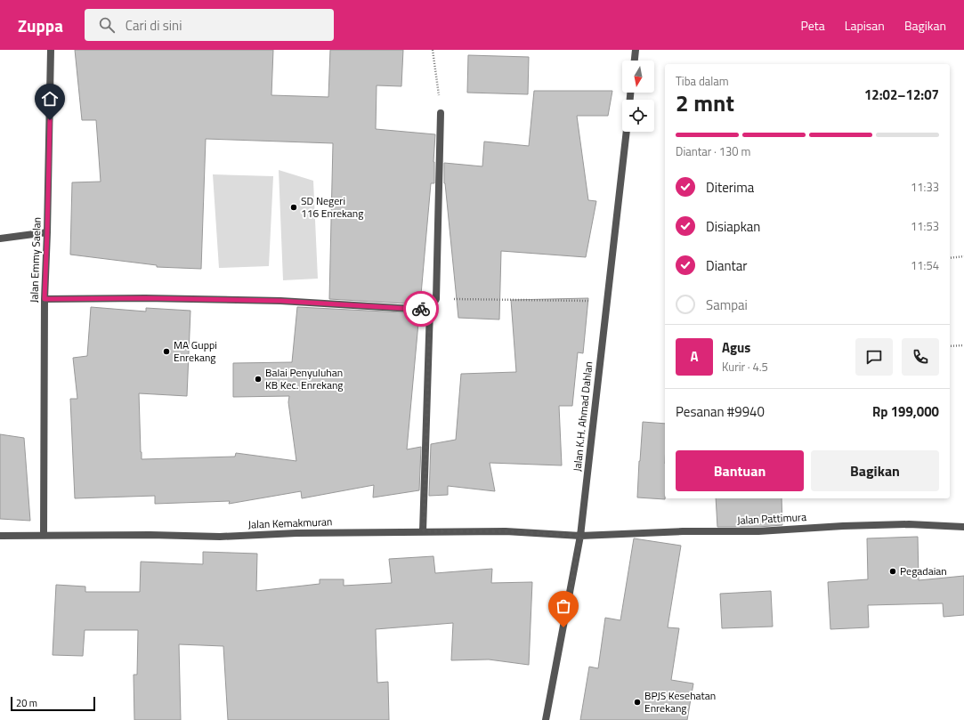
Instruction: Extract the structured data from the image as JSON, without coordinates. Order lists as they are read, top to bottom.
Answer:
{
  "streets": {
    "street": [
      "Jalan Emmy Saelan",
      "Jalan K.H. Ahmad Dahlan",
      "Jalan Pattimura",
      "Jalan Kemakmuran"
    ]
  },
  "crossings": [
    ["Jalan Emmy Saelan", "Jalan Kemakmuran"],
    ["Jalan K.H. Ahmad Dahlan", "Jalan Pattimura"],
    ["Jalan K.H. Ahmad Dahlan", "Jalan Kemakmuran"],
    ["Jalan Pattimura", "Jalan Kemakmuran"]
  ],
  "places": [
    "SD Negeri 116 Enrekang",
    "MA Guppi Enrekang",
    "Balai Penyuluhan KB Kec. Enrekang",
    "Pegadaian",
    "BPJS Kesehatan Enrekang"
  ],
  "scale_bar": "20 m",
  "north": "bottom",
  "page": {
    "header": "Zuppa",
    "search": "Cari di sini",
    "nav": ["Peta", "Lapisan", "Bagikan"],
    "heading": ["2 mnt", "Tiba dalam", "12:02–12:07"],
    "panel": [
      "Agus",
      "Kurir · 4.5",
      "Pesanan #9940",
      "Rp 199,000"
    ],
    "bar": "Diantar · 130 m",
    "list": [
      ["Diterima", "11:33"],
      ["Disiapkan", "11:53"],
      ["Diantar", "11:54"],
      "Sampai"
    ],
    "round": "A",
    "buttons": ["Bantuan", "Bagikan"],
    "scale": "20 m"
  }
}
